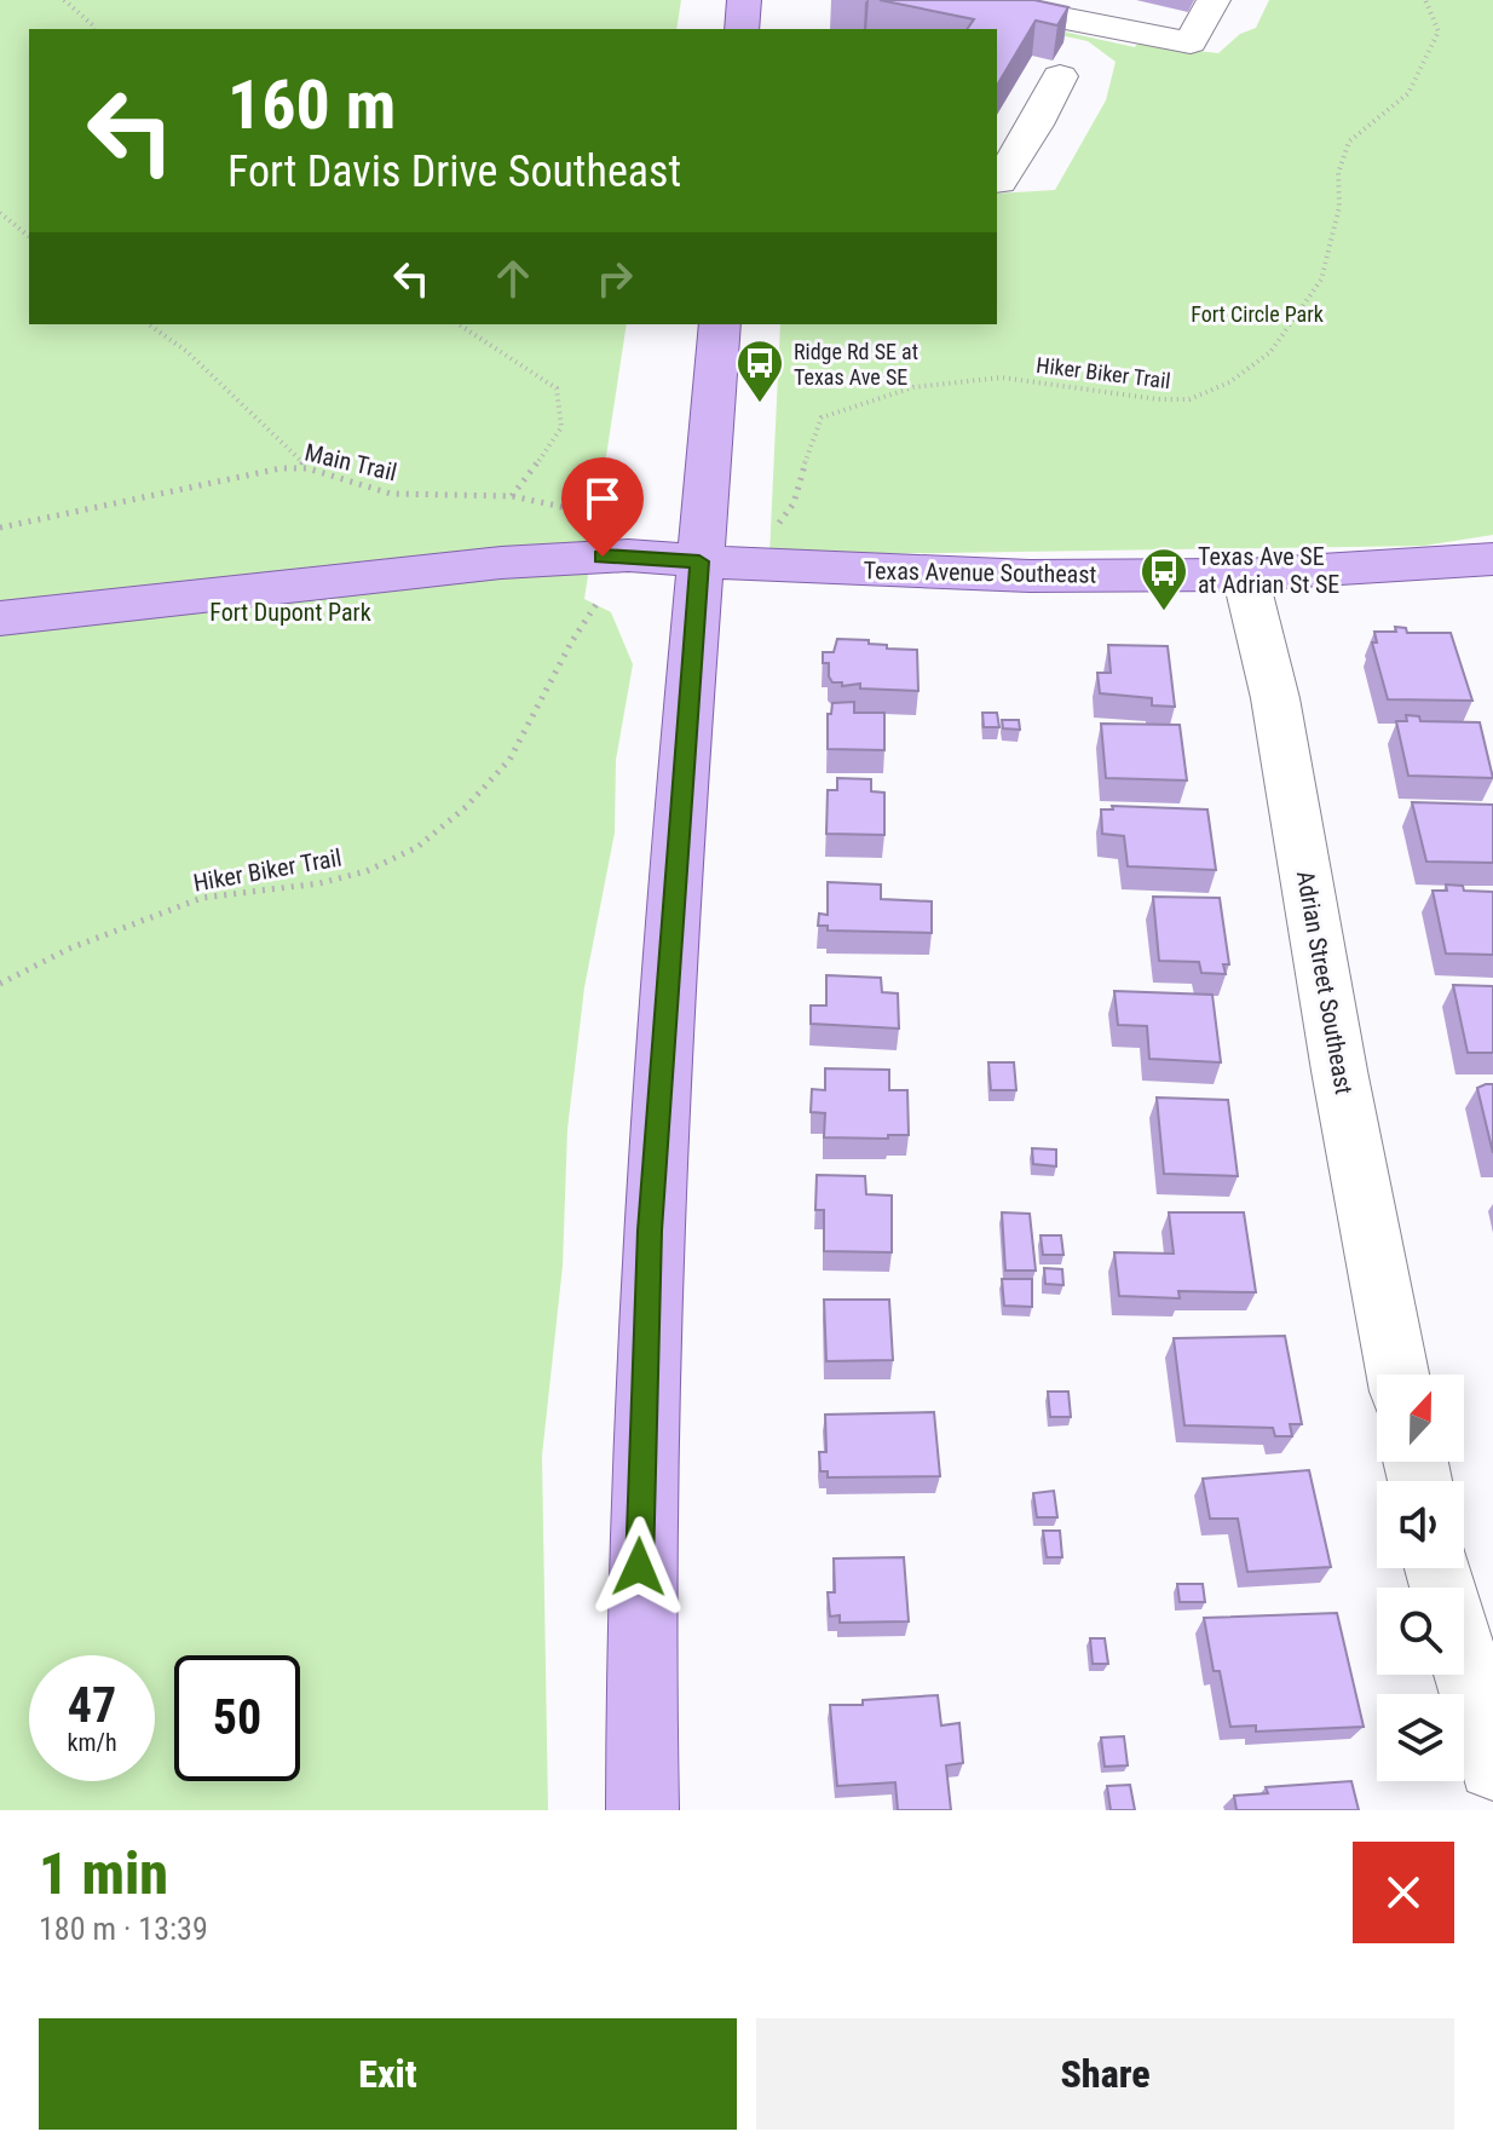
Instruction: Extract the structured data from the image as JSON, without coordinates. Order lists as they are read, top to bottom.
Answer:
{
  "streets": {
    "main road": ["Texas Avenue Southeast"],
    "street": ["Adrian Street Southeast"],
    "path": ["Hiker Biker Trail", "Main Trail"]
  },
  "crossings": [
    ["Texas Avenue Southeast", "Adrian Street Southeast"]
  ],
  "parks": ["Fort Circle Park", "Fort Dupont Park"],
  "places": {
    "bus stop": ["Ridge Rd SE at Texas Ave SE", "Texas Ave SE at Adrian St SE"]
  },
  "north": "top",
  "page": {
    "turn": ["160 m", "Fort Davis Drive Southeast"],
    "speed": "47 km/h",
    "limit": "50",
    "heading": ["1 min", "180 m · 13:39"],
    "buttons": ["Exit", "Share"]
  }
}
